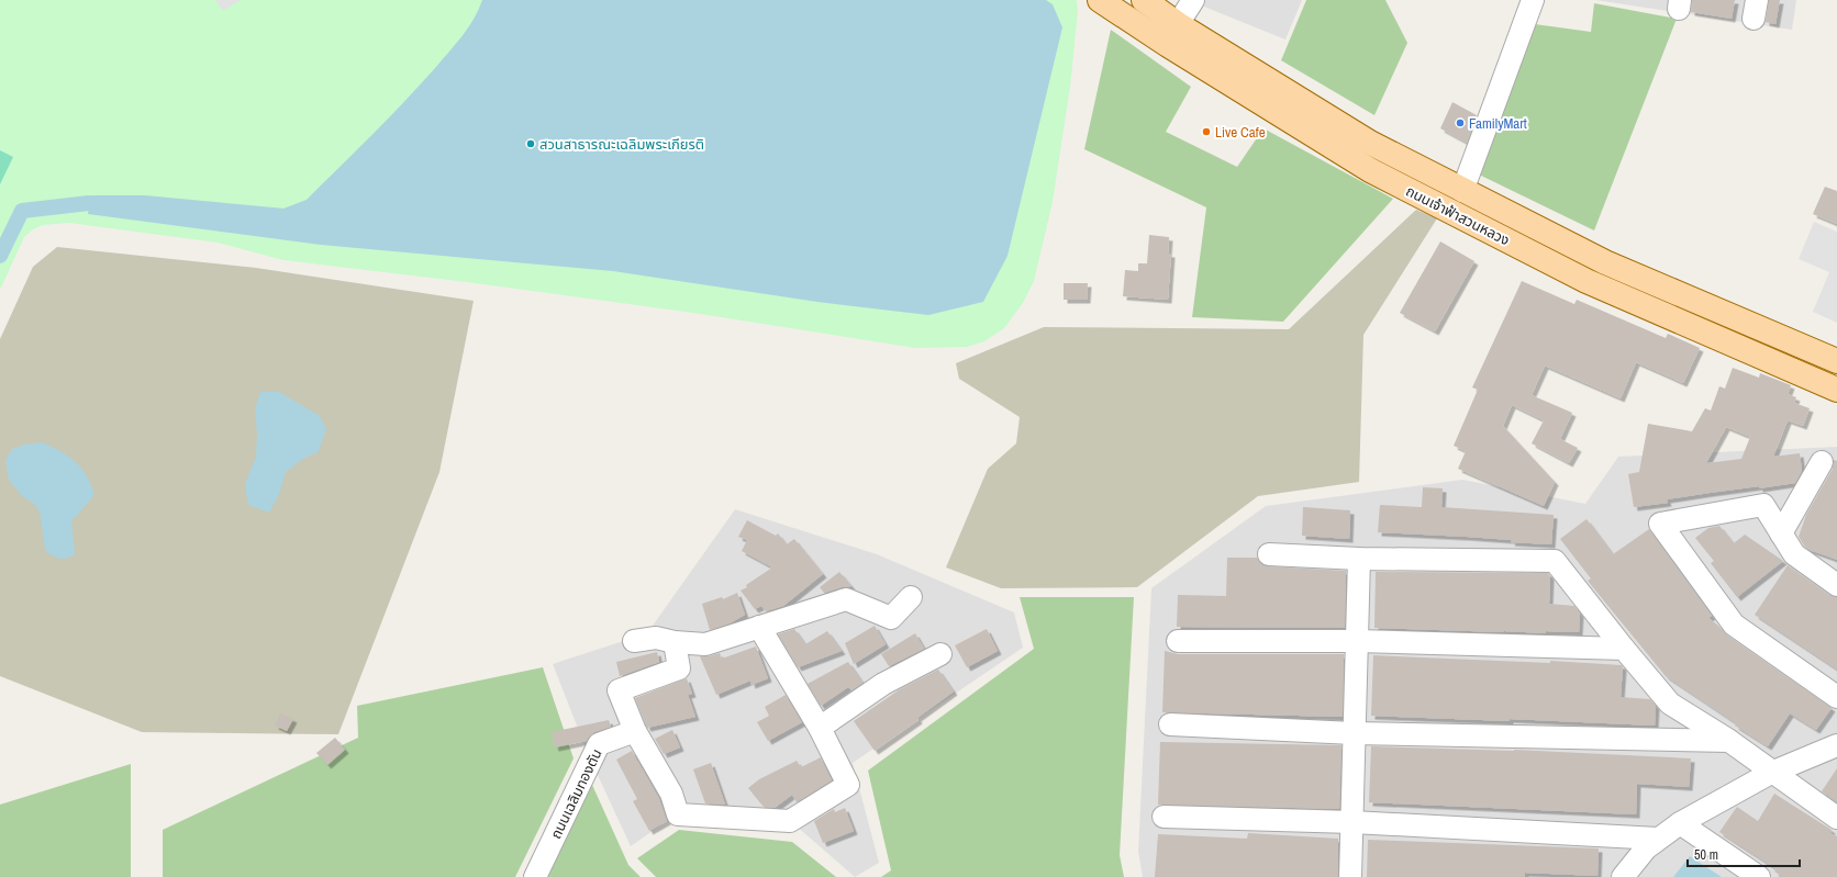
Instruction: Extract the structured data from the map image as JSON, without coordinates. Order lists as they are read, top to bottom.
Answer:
{
  "streets": {
    "main road": ["ถนนเจ้าฟ้าสวนหลวง"],
    "street": ["ถนนเฉลิมทองตัน"]
  },
  "places": ["FamilyMart", "Live Cafe", "สวนสาธารณะเฉลิมพระเกียรติ"],
  "scale_bar": "50 m"
}
